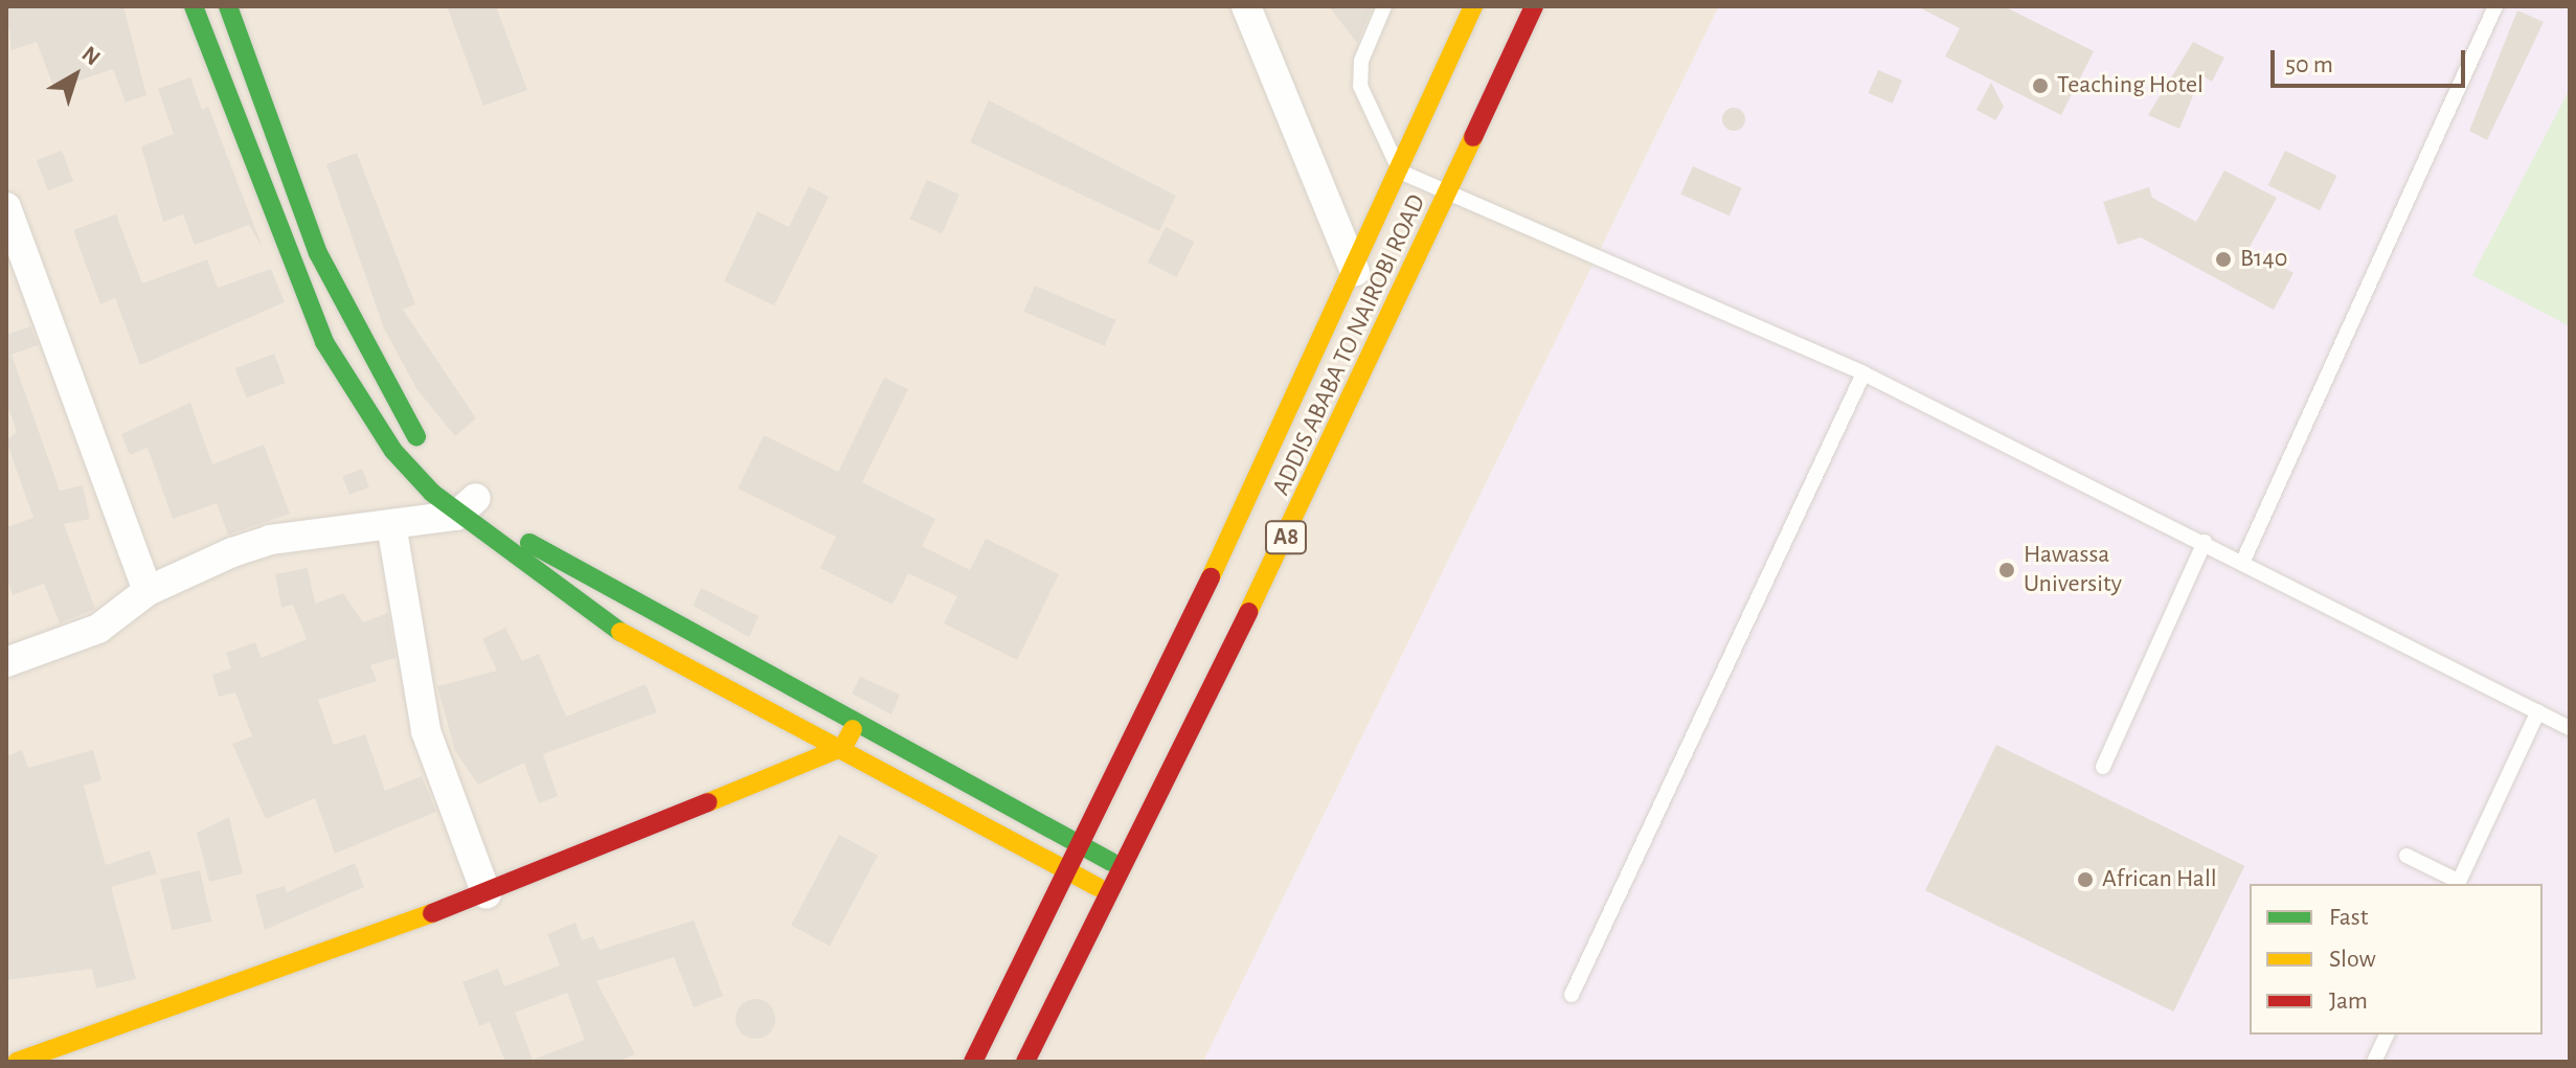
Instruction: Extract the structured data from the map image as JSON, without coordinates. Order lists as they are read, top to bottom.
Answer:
{
  "streets": {
    "main road": ["ADDIS ABABA TO NAIROBI ROAD", "A8"]
  },
  "places": [
    "Teaching Hotel",
    "B140",
    "Hawassa University",
    "African Hall"
  ],
  "legend": ["Fast", "Slow", "Jam"],
  "scale_bar": "50 m",
  "north": "top right"
}
